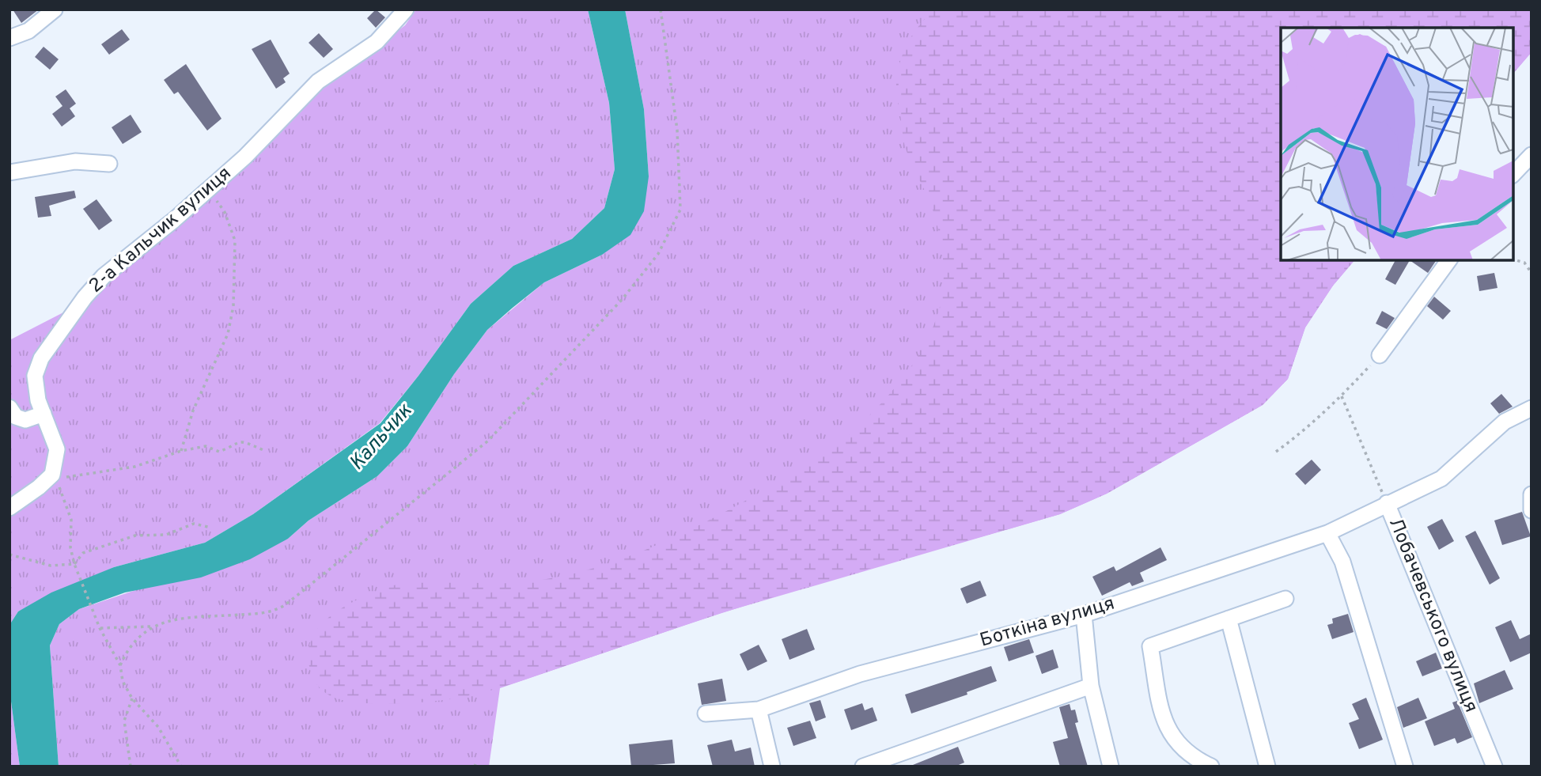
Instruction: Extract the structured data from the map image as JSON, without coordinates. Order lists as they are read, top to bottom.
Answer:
{
  "streets": {
    "street": ["2-а Кальчик вулиця", "Лобачевського вулиця", "Боткіна вулиця"]
  },
  "crossings": [
    ["Лобачевського вулиця", "Боткіна вулиця"]
  ],
  "water": ["Кальчик"]
}
